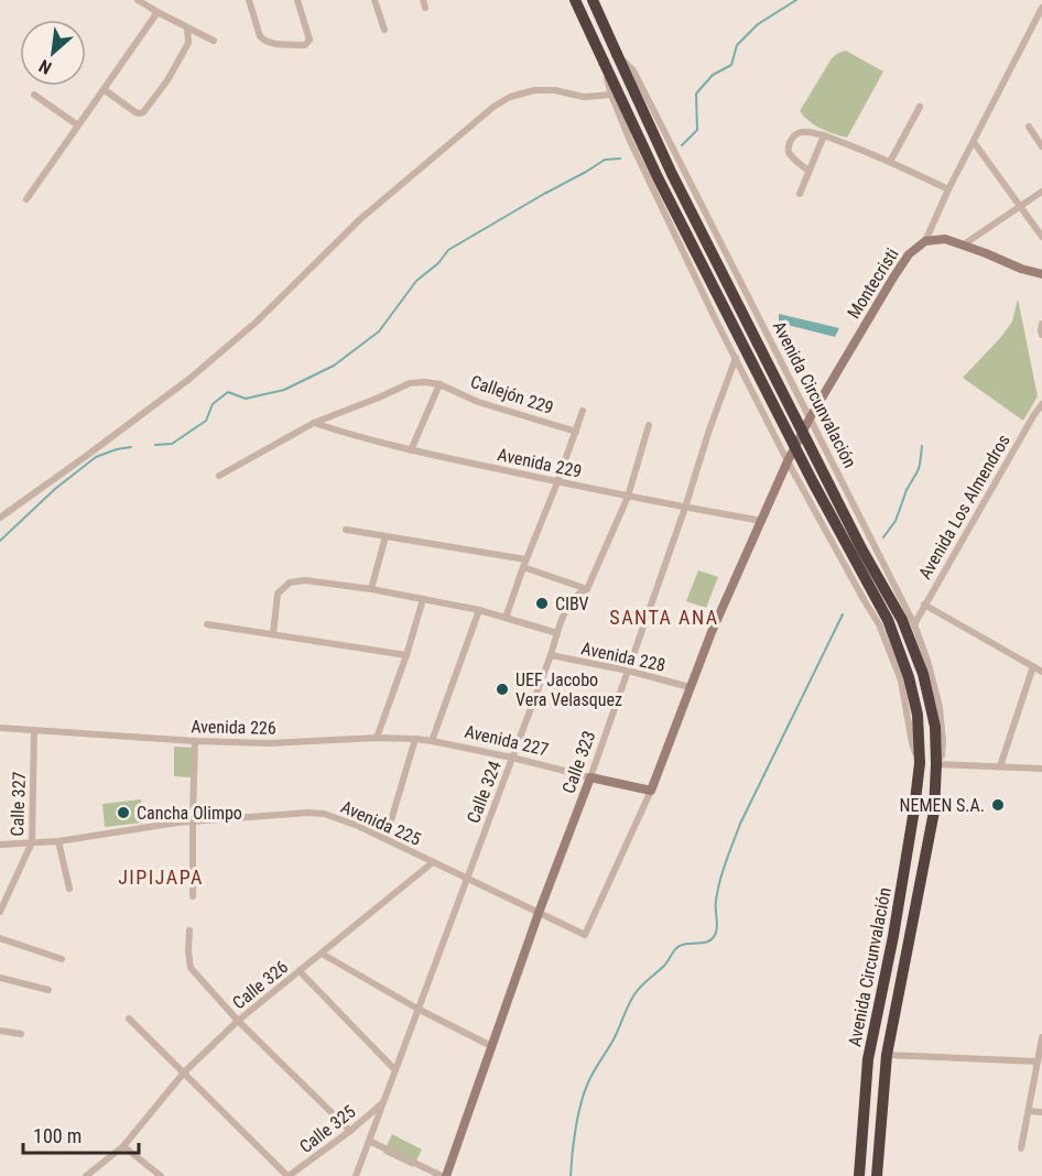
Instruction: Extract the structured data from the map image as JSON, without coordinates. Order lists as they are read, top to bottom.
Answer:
{
  "streets": {
    "highway": ["Avenida Circunvalación"],
    "street": [
      "Montecristi",
      "Callejón 229",
      "Avenida 229",
      "Avenida Los Almendros",
      "Avenida 228",
      "Avenida 226",
      "Avenida 227",
      "Calle 323",
      "Calle 324",
      "Calle 327",
      "Avenida 225",
      "Calle 326",
      "Calle 325"
    ]
  },
  "crossings": [
    ["Montecristi", "Avenida Circunvalación"],
    ["Montecristi", "Avenida 229"],
    ["Montecristi", "Avenida 228"],
    ["Montecristi", "Avenida 227"],
    ["Montecristi", "Avenida 225"],
    ["Avenida Circunvalación", "Avenida Los Almendros"],
    ["Avenida Circunvalación", "Calle 323"],
    ["Avenida 229", "Calle 323"],
    ["Avenida 229", "Calle 324"],
    ["Avenida 228", "Calle 323"],
    ["Avenida 228", "Calle 324"],
    ["Avenida 226", "Avenida 227"],
    ["Avenida 226", "Calle 327"],
    ["Avenida 227", "Calle 323"],
    ["Avenida 227", "Calle 324"],
    ["Avenida 227", "Avenida 225"],
    ["Calle 323", "Avenida 225"],
    ["Calle 324", "Avenida 225"],
    ["Calle 324", "Calle 325"],
    ["Calle 327", "Avenida 225"],
    ["Avenida 225", "Calle 326"]
  ],
  "districts": ["SANTA ANA", "JIPIJAPA"],
  "places": [
    "CIBV",
    "UEF Jacobo Vera Velasquez",
    "NEMEN S.A.",
    "Cancha Olimpo"
  ],
  "scale_bar": "100 m",
  "north": "bottom left"
}
